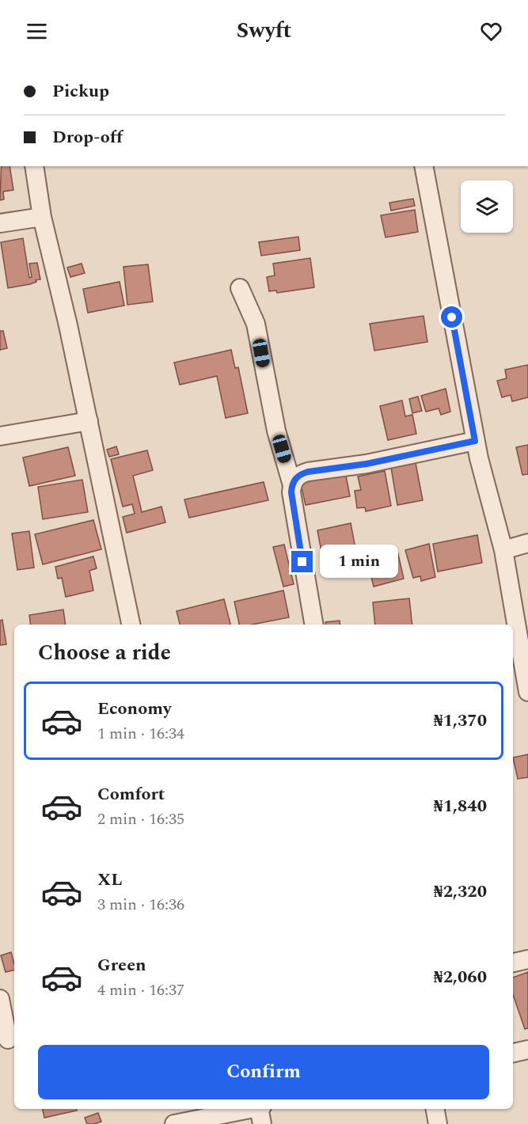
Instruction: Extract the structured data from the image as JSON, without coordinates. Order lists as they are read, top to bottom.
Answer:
{
  "page": {
    "header": "Swyft",
    "banner": ["Pickup", "Drop-off"],
    "bubble": "1 min",
    "heading": "Choose a ride",
    "list": [
      {
        "name": "Economy",
        "note": "1 min · 16:34",
        "value": "₦1,370"
      },
      {
        "name": "Comfort",
        "note": "2 min · 16:35",
        "value": "₦1,840"
      },
      {
        "name": "XL",
        "note": "3 min · 16:36",
        "value": "₦2,320"
      },
      {
        "name": "Green",
        "note": "4 min · 16:37",
        "value": "₦2,060"
      }
    ],
    "buttons": "Confirm"
  }
}
